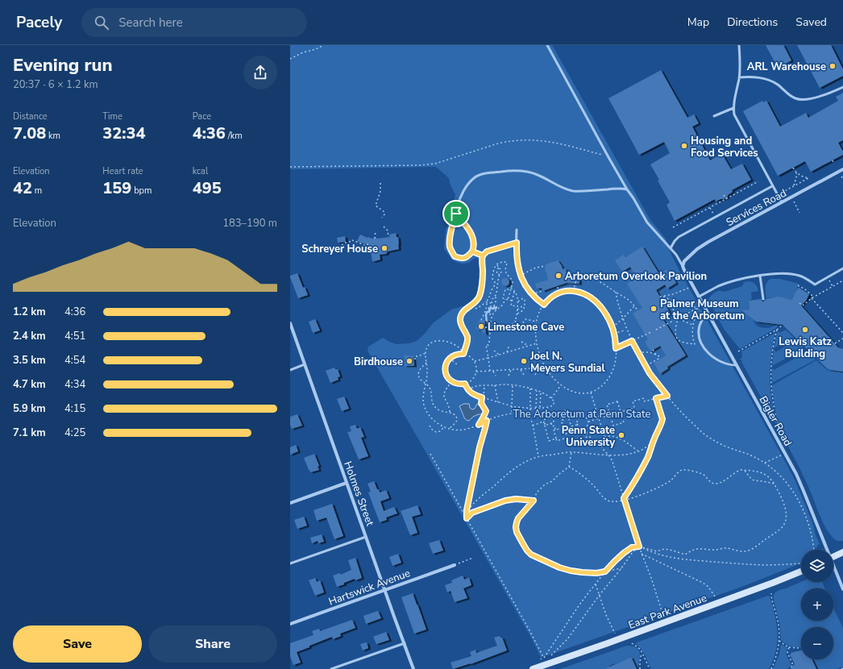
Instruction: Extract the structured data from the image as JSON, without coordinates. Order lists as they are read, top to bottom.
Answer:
{
  "streets": {
    "main road": ["East Park Avenue"],
    "street": [
      "Services Road",
      "Bigler Road",
      "Holmes Street",
      "Hartswick Avenue"
    ]
  },
  "crossings": [
    ["Services Road", "Bigler Road"],
    ["Holmes Street", "Hartswick Avenue"]
  ],
  "parks": ["The Arboretum at Penn State"],
  "places": [
    "ARL Warehouse",
    "Housing and Food Services",
    "Schreyer House",
    "Arboretum Overlook Pavilion",
    "Palmer Museum at the Arboretum",
    "Limestone Cave",
    "Lewis Katz Building",
    "Birdhouse",
    "Joel N. Meyers Sundial",
    "Penn State University"
  ],
  "page": {
    "header": "Pacely",
    "search": "Search here",
    "nav": ["Map", "Directions", "Saved"],
    "heading": ["Evening run", "20:37 · 6 × 1.2 km"],
    "stats": [
      ["Distance", "7.08 km"],
      ["Time", "32:34"],
      ["Pace", "4:36 /km"],
      ["Elevation", "42 m"],
      ["Heart rate", "159 bpm"],
      ["kcal", "495"]
    ],
    "chart": ["Elevation", "183–190 m"],
    "list": [
      {
        "name": "1.2 km",
        "note": "4:36"
      },
      {
        "name": "2.4 km",
        "note": "4:51"
      },
      {
        "name": "3.5 km",
        "note": "4:54"
      },
      {
        "name": "4.7 km",
        "note": "4:34"
      },
      {
        "name": "5.9 km",
        "note": "4:15"
      },
      {
        "name": "7.1 km",
        "note": "4:25"
      }
    ],
    "map_buttons": ["+", "−"],
    "buttons": ["Save", "Share"]
  }
}
